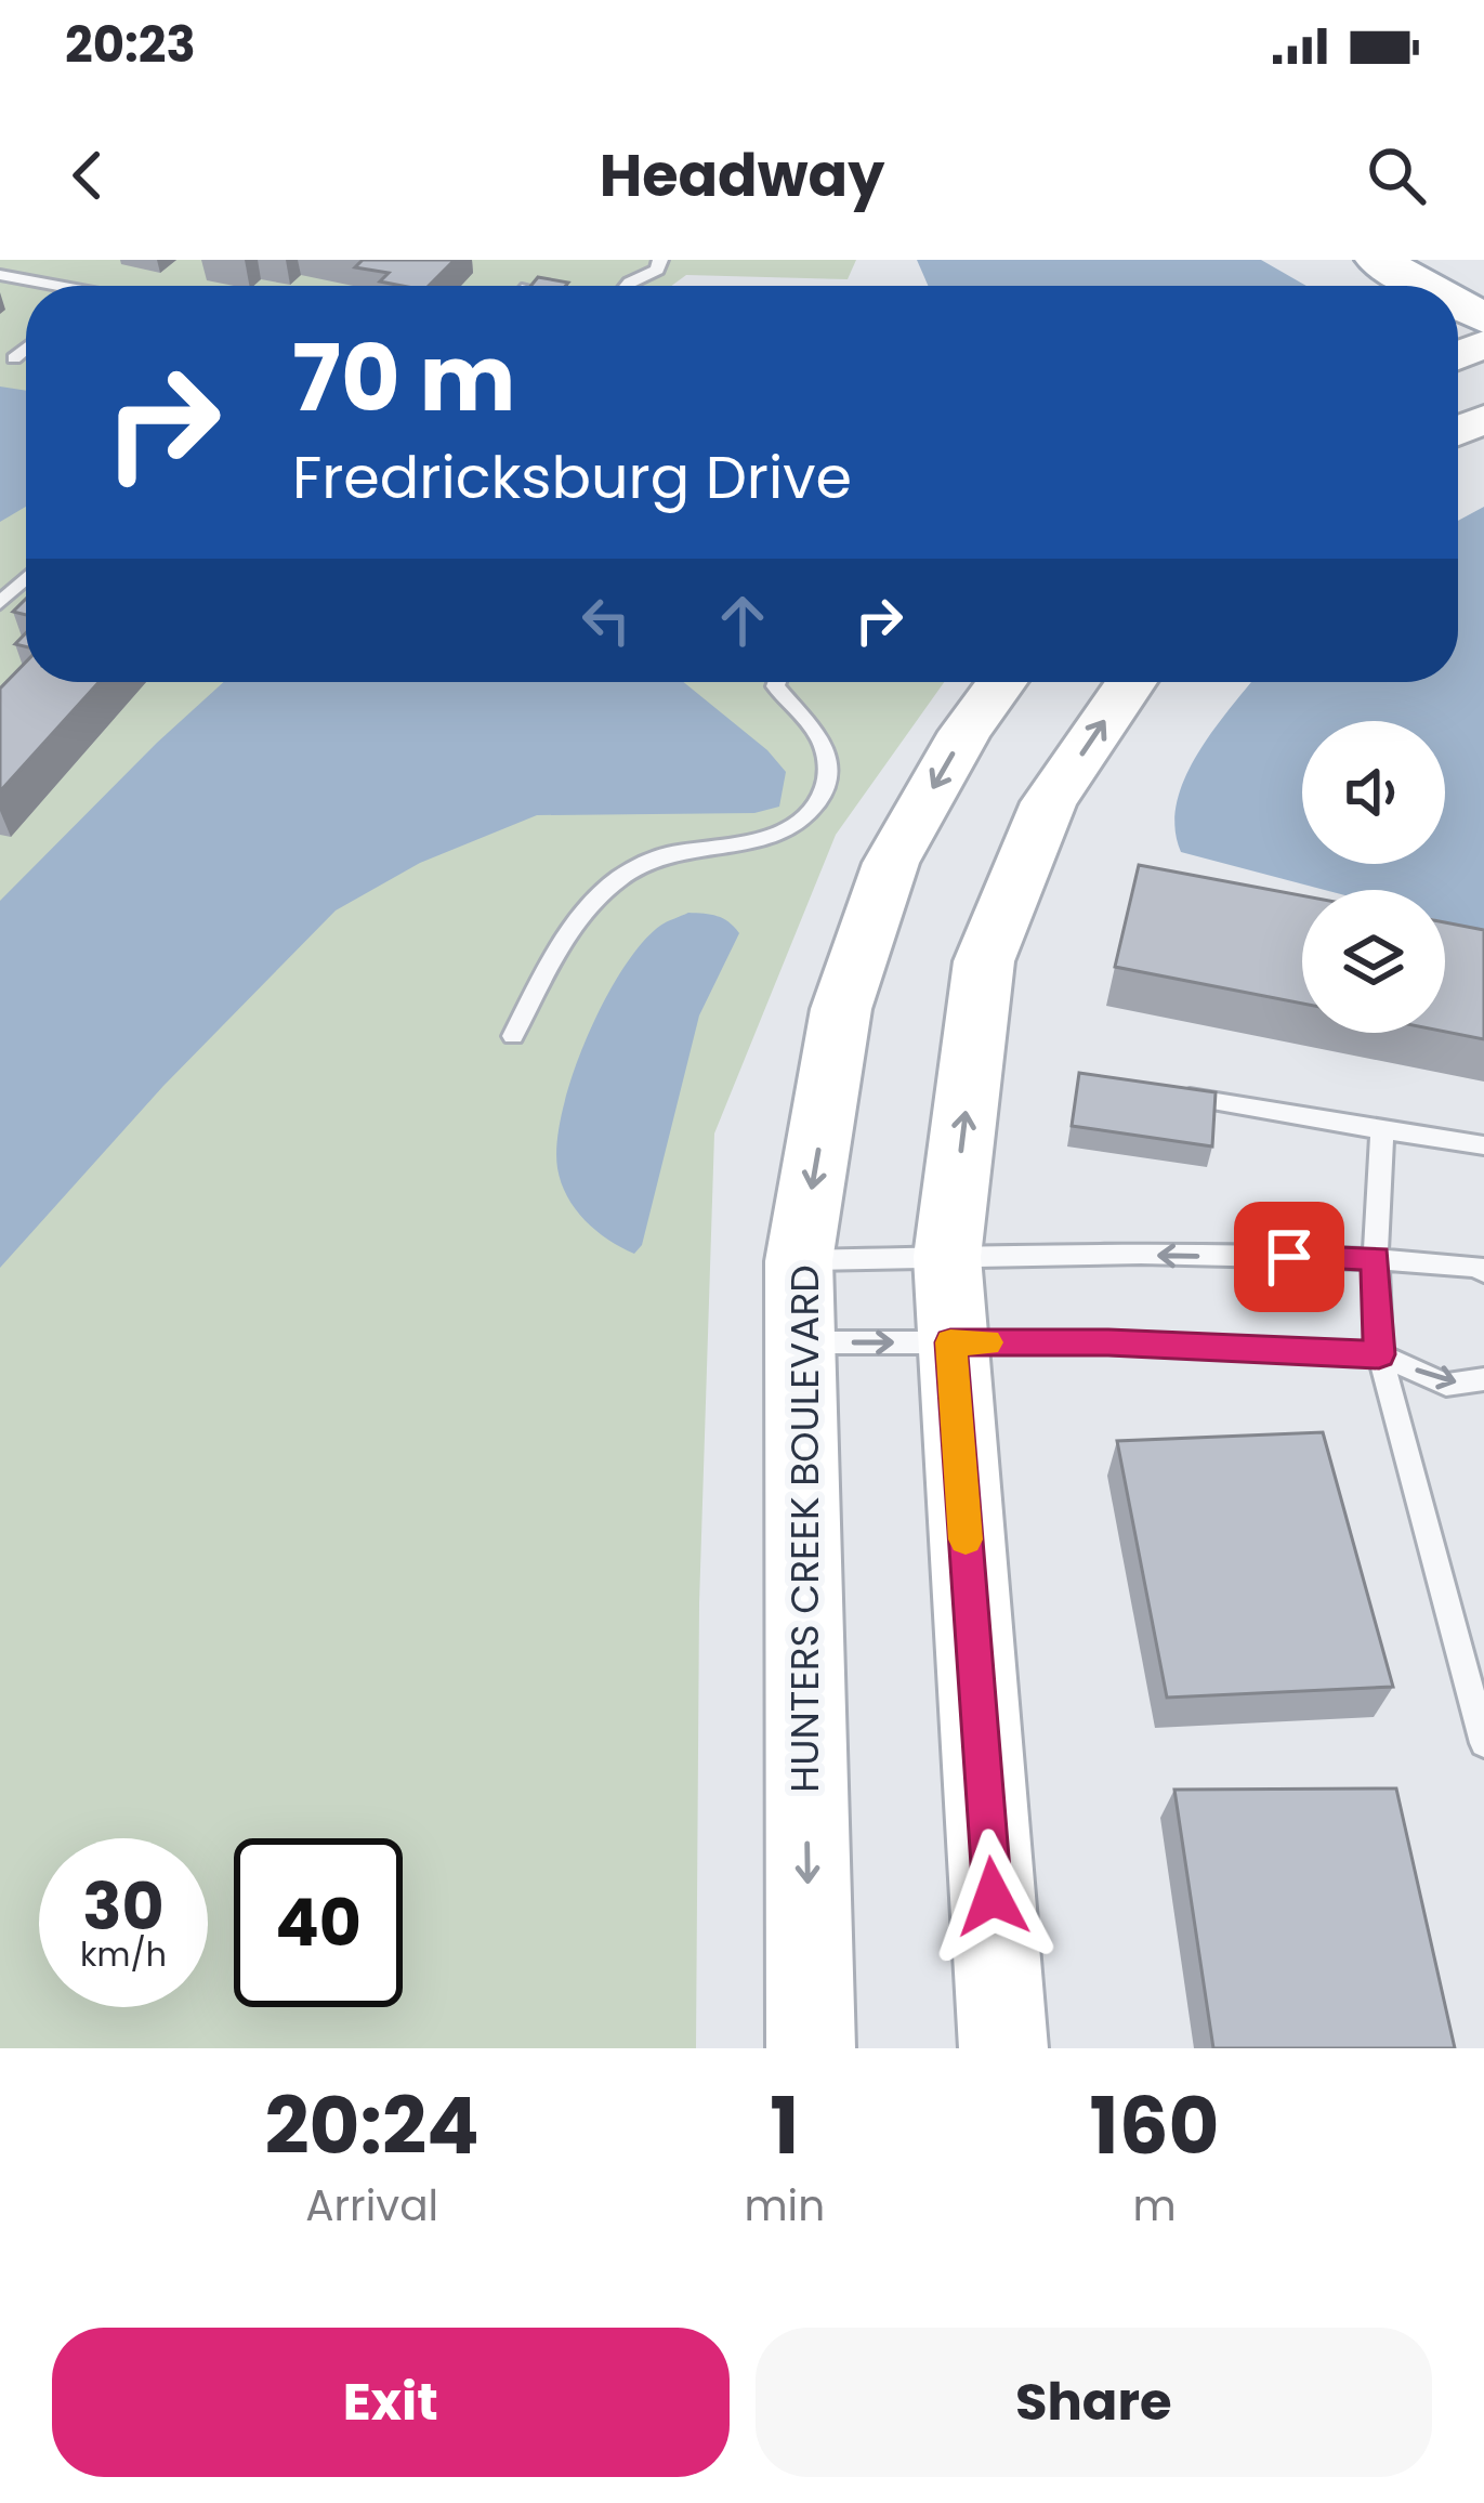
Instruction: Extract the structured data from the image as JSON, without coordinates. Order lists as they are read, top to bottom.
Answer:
{
  "streets": {
    "street": ["HUNTERS CREEK BOULEVARD"]
  },
  "page": {
    "status": "20:23",
    "header": "Headway",
    "turn": ["70 m", "Fredricksburg Drive"],
    "speed": "30 km/h",
    "limit": "40",
    "eta": [
      "20:24",
      "Arrival",
      "1",
      "min",
      "160",
      "m"
    ],
    "buttons": ["Exit", "Share"]
  }
}
